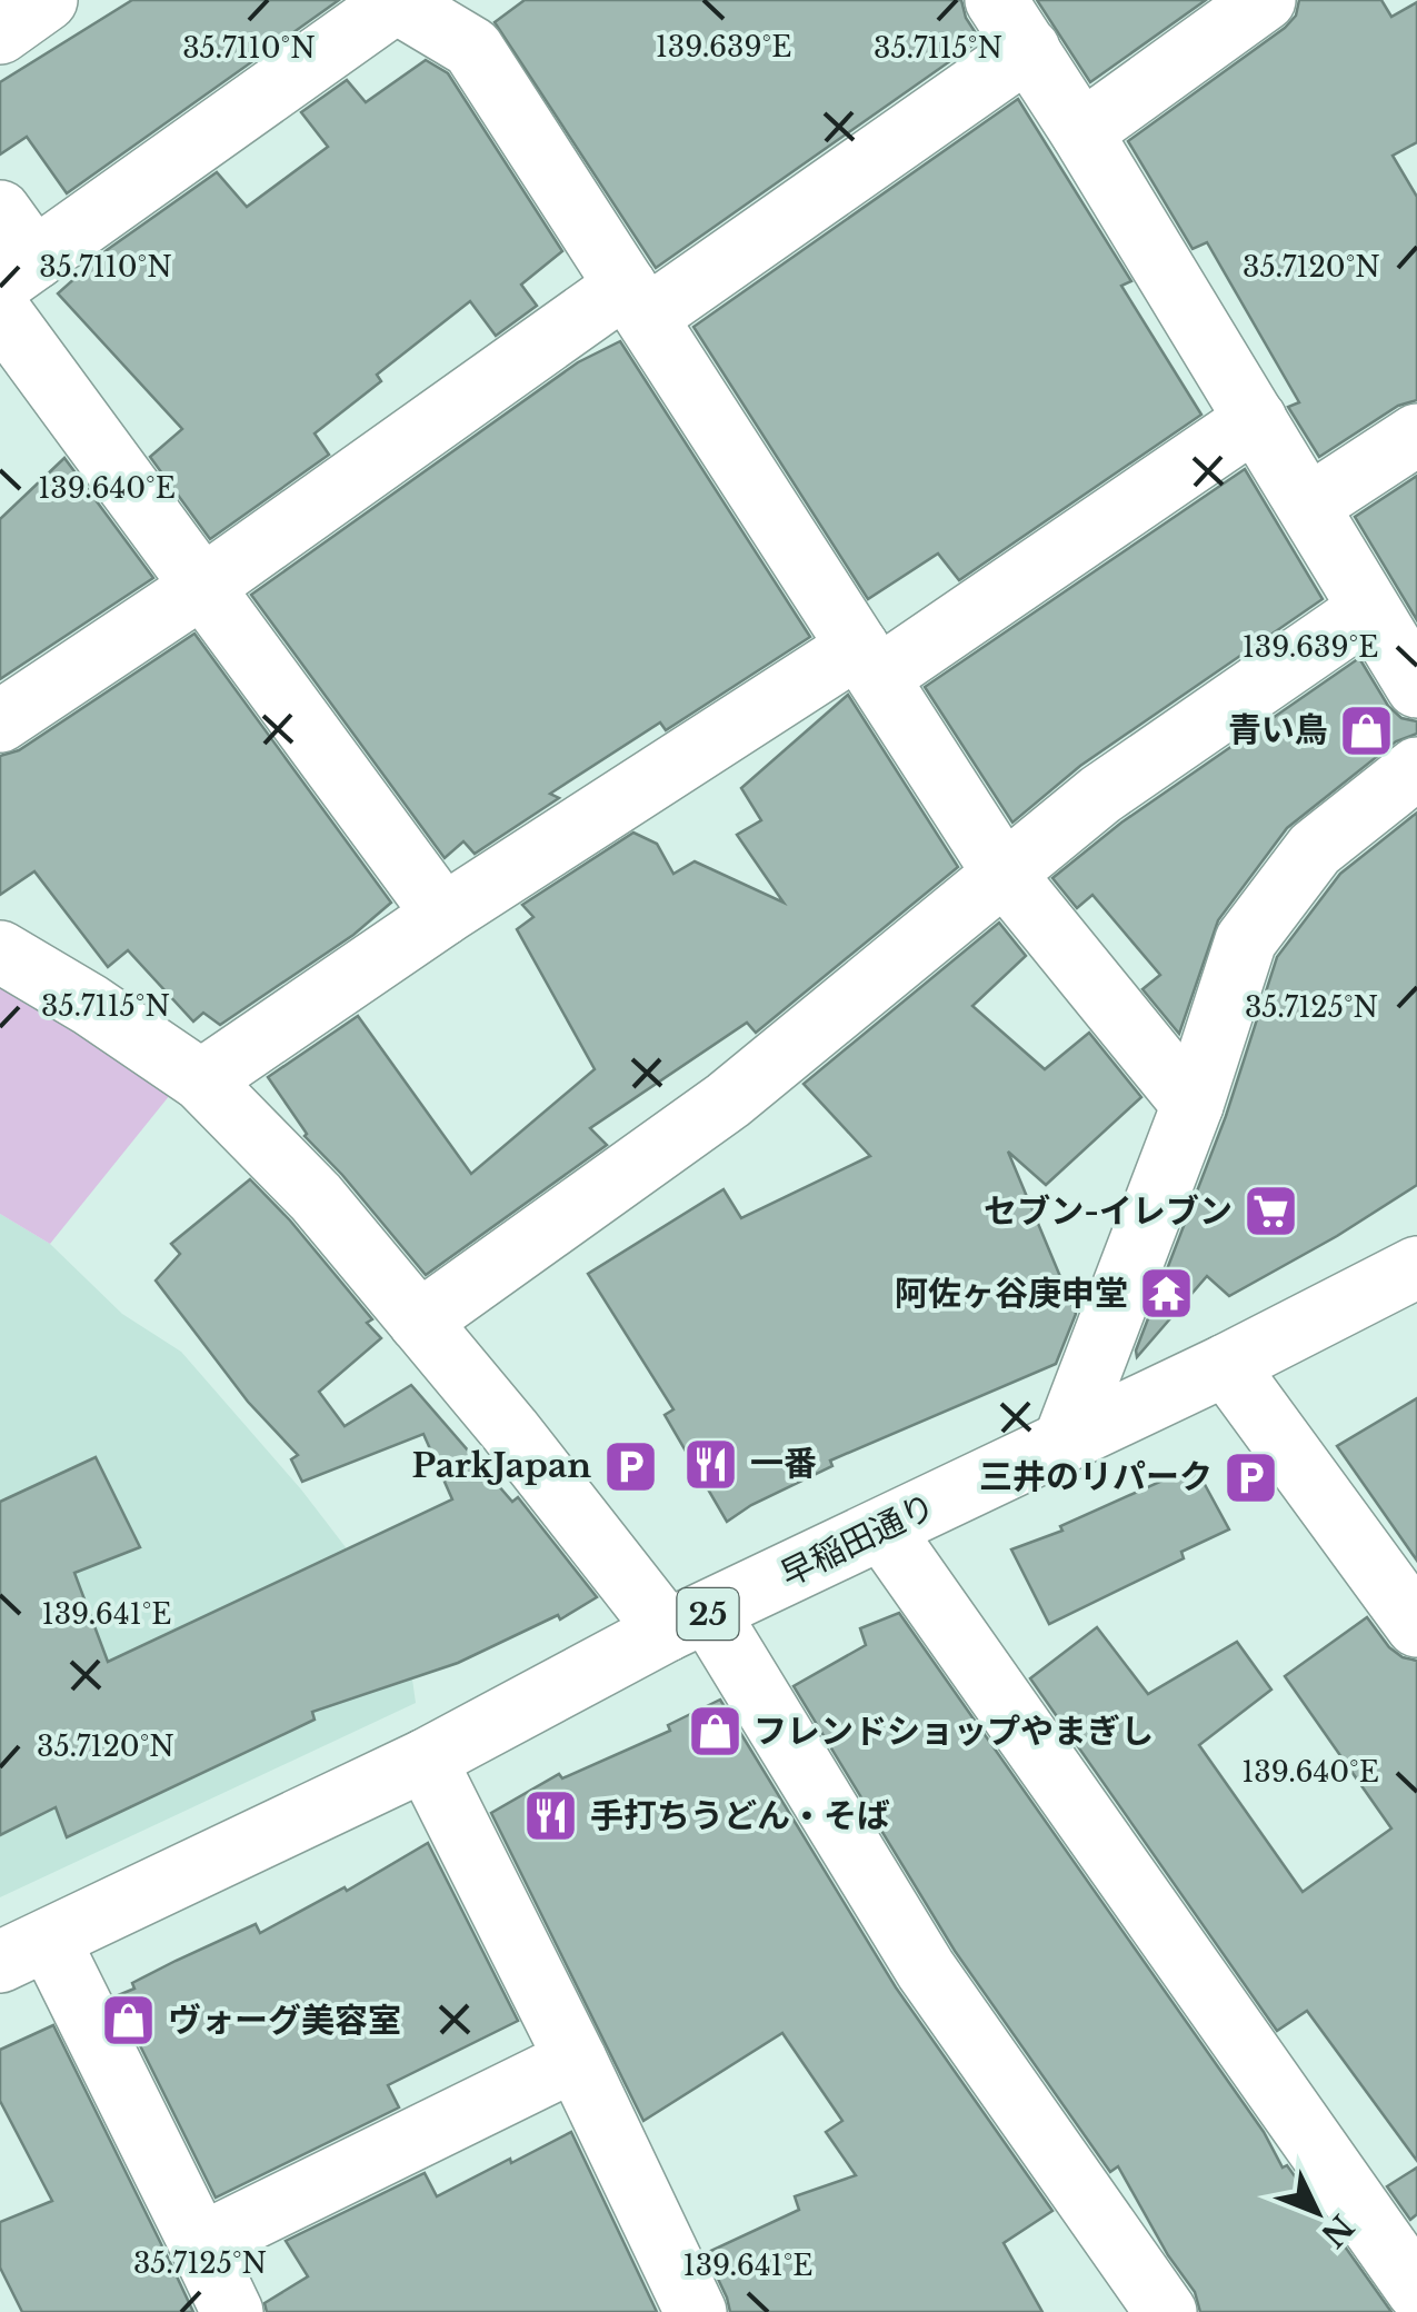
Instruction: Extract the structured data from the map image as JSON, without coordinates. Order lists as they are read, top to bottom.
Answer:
{
  "streets": {
    "street": ["早稲田通り", "25"]
  },
  "places": {
    "shop": ["青い鳥", "フレンドショップやまぎし", "ヴォーグ美容室"],
    "supermarket": ["セブン-イレブン"],
    "temple": ["阿佐ヶ谷庚申堂"],
    "restaurant": ["一番", "手打ちうどん・そば"],
    "parking": ["ParkJapan", "三井のリパーク"]
  },
  "north": "bottom right",
  "coordinates": [
    "139.639°E",
    "35.7110°N",
    "35.7115°N",
    "35.7120°N",
    "139.640°E",
    "35.7125°N",
    "139.641°E"
  ]
}
